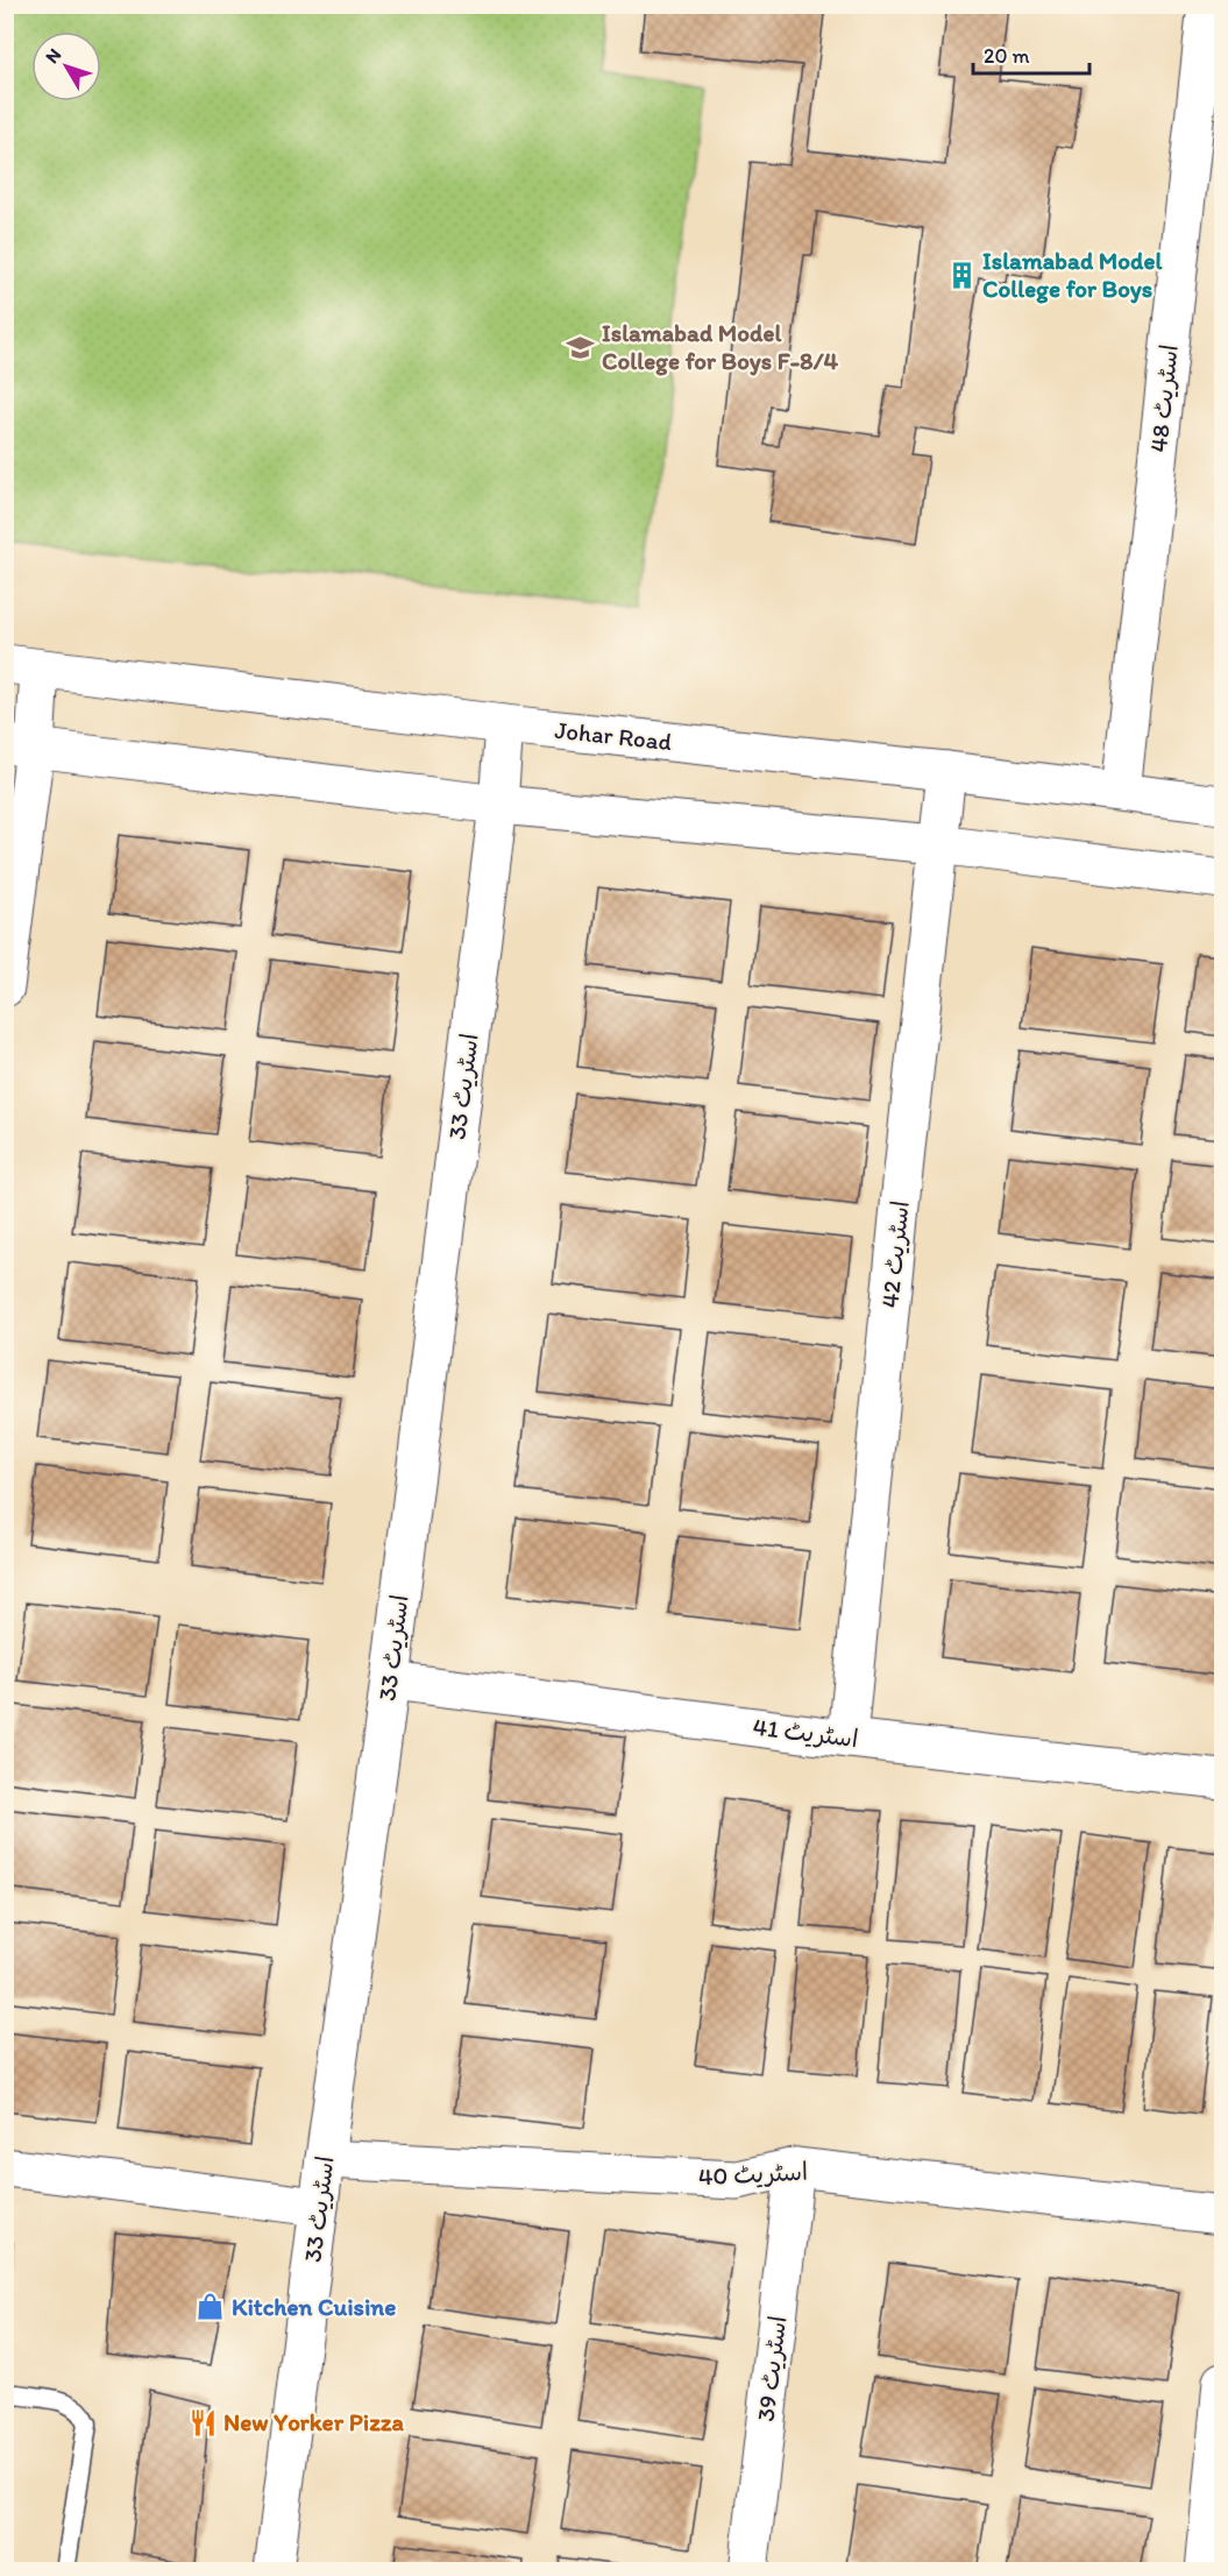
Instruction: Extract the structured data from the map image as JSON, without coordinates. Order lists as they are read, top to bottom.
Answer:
{
  "streets": {
    "street": [
      "اسٹریٹ 48",
      "Johar Road",
      "اسٹریٹ 33",
      "اسٹریٹ 42",
      "اسٹریٹ 41",
      "اسٹریٹ 40",
      "اسٹریٹ 39"
    ]
  },
  "crossings": [
    ["اسٹریٹ 48", "Johar Road"],
    ["Johar Road", "اسٹریٹ 33"],
    ["Johar Road", "اسٹریٹ 42"],
    ["اسٹریٹ 33", "اسٹریٹ 41"],
    ["اسٹریٹ 33", "اسٹریٹ 40"],
    ["اسٹریٹ 42", "اسٹریٹ 41"],
    ["اسٹریٹ 40", "اسٹریٹ 39"]
  ],
  "places": {
    "building": ["Islamabad Model College for Boys"],
    "school or university": ["Islamabad Model College for Boys F-8/4"],
    "shop": ["Kitchen Cuisine"],
    "restaurant": ["New Yorker Pizza"]
  },
  "scale_bar": "20 m",
  "north": "top left"
}
